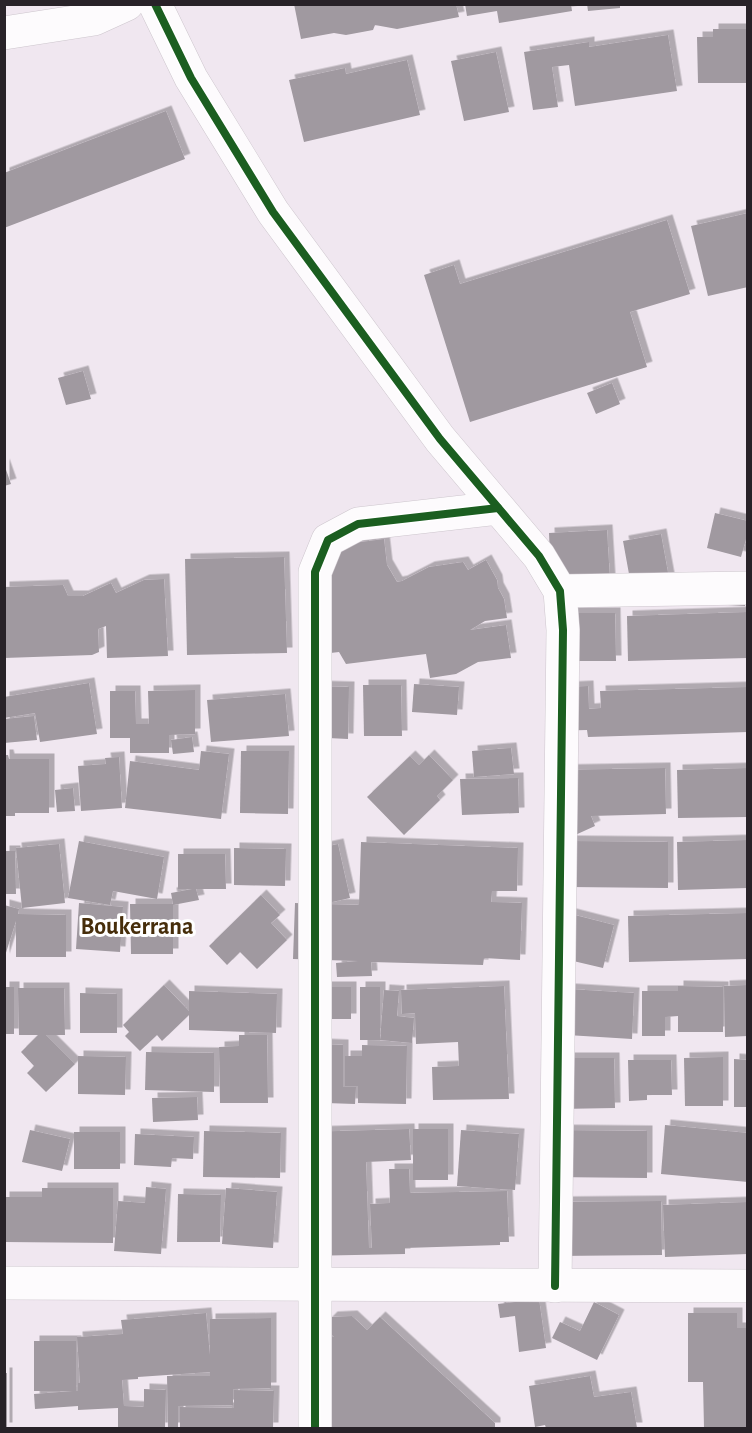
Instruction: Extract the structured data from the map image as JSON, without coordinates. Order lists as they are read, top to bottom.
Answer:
{
  "districts": ["Boukerrana"]
}
